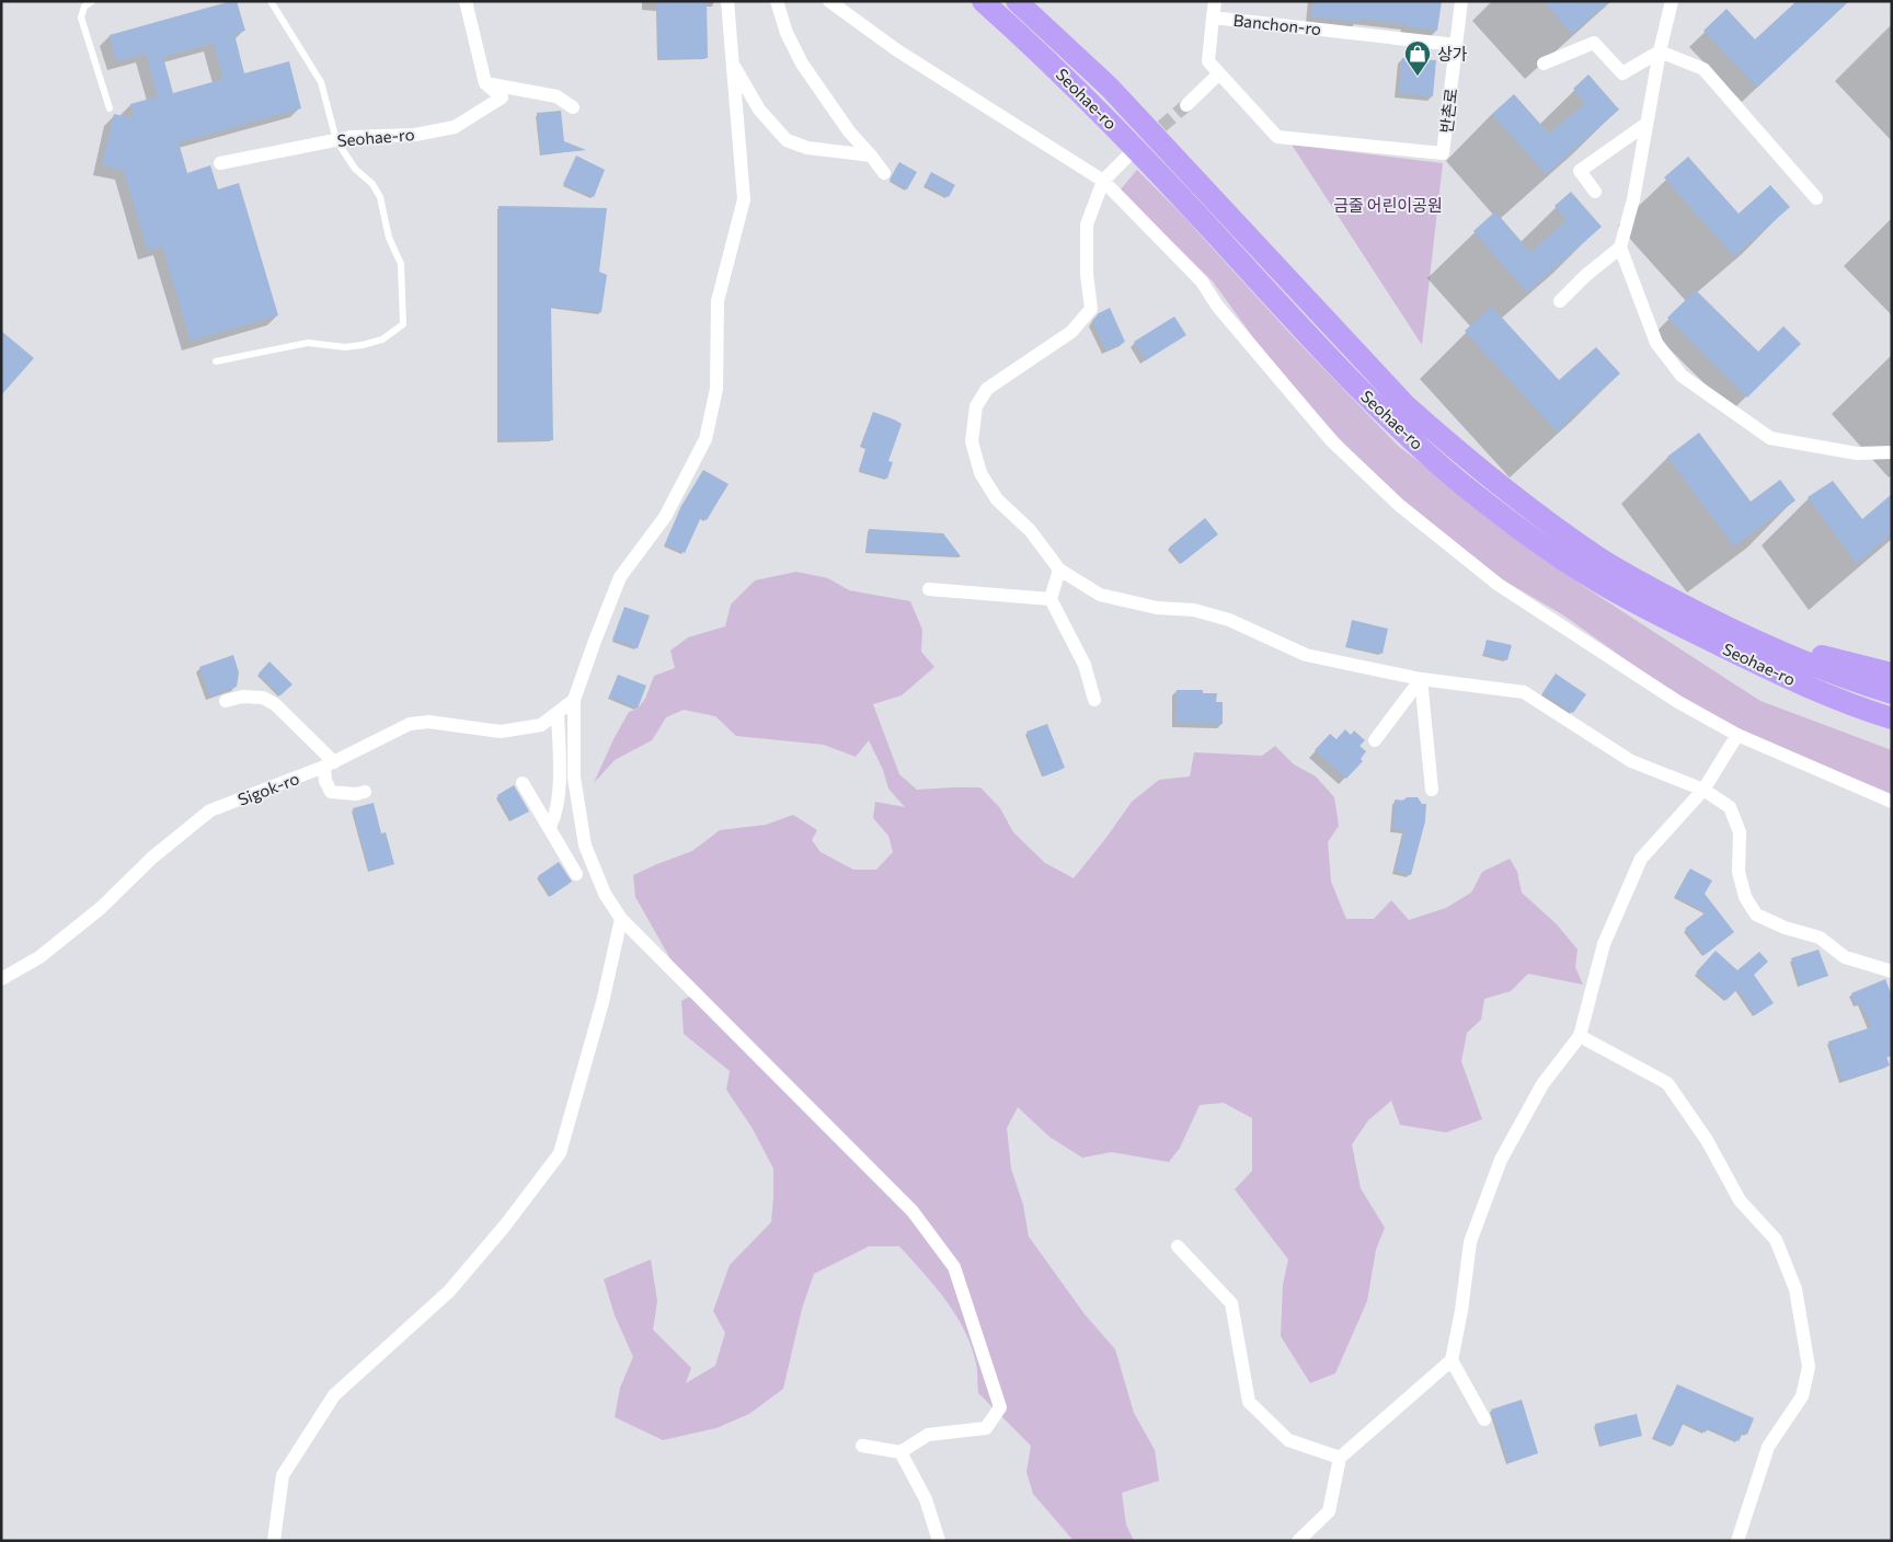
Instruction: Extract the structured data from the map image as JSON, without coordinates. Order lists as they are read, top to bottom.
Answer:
{
  "streets": {
    "highway": ["Seohae-ro"],
    "street": ["Banchon-ro", "반촌로", "Sigok-ro"]
  },
  "crossings": [
    ["Banchon-ro", "반촌로"]
  ],
  "parks": ["금줄 어린이공원"],
  "places": {
    "shop": ["상가"]
  }
}
